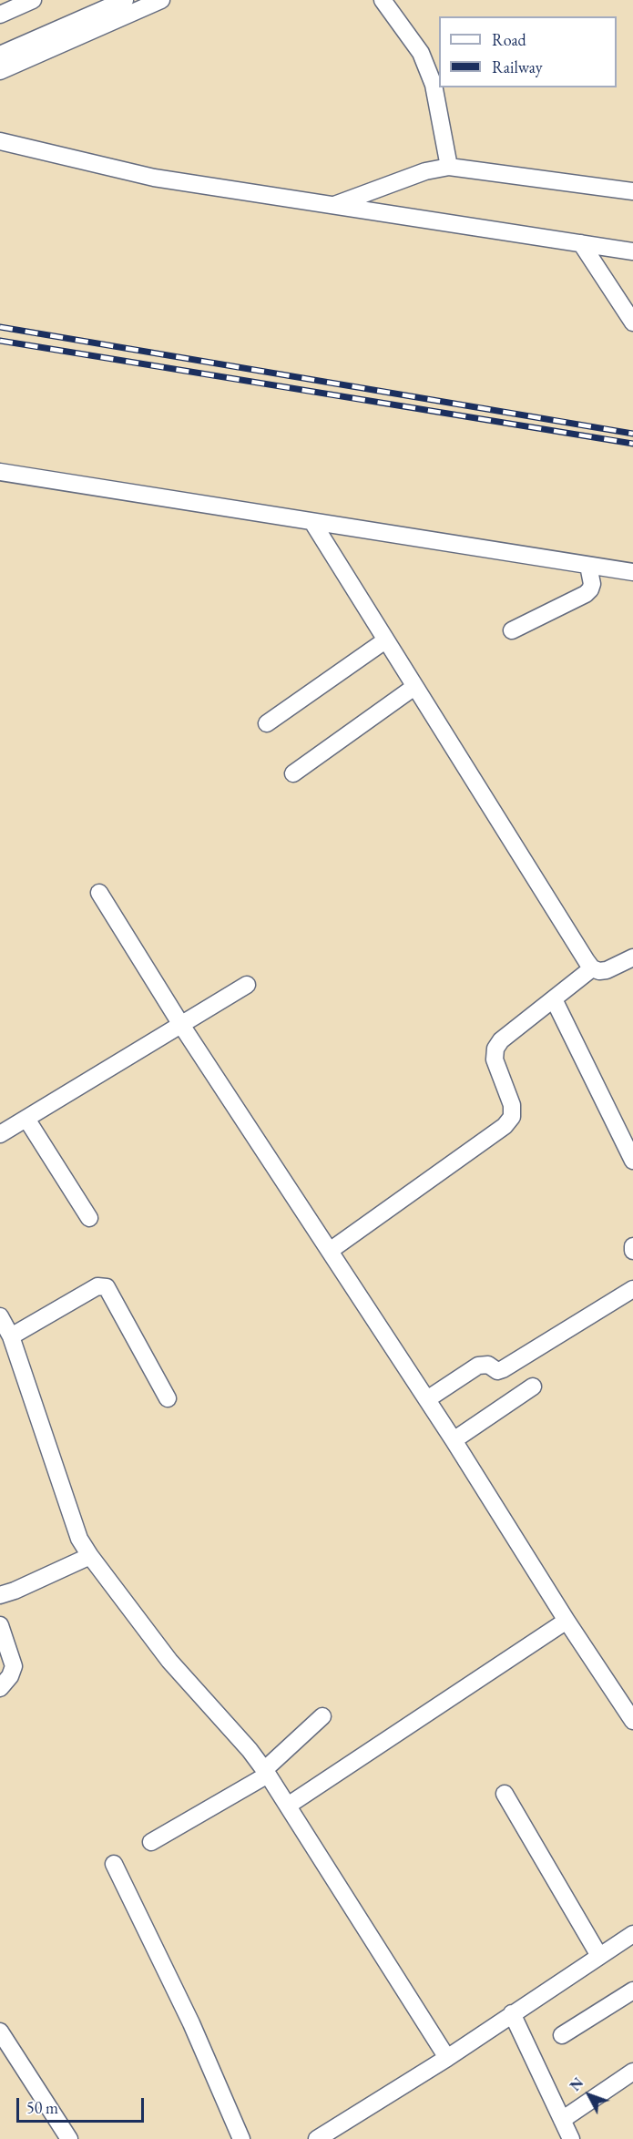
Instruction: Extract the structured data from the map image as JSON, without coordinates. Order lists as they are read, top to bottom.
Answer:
{
  "legend": ["Road", "Railway"],
  "scale_bar": "50 m",
  "north": "top left"
}
